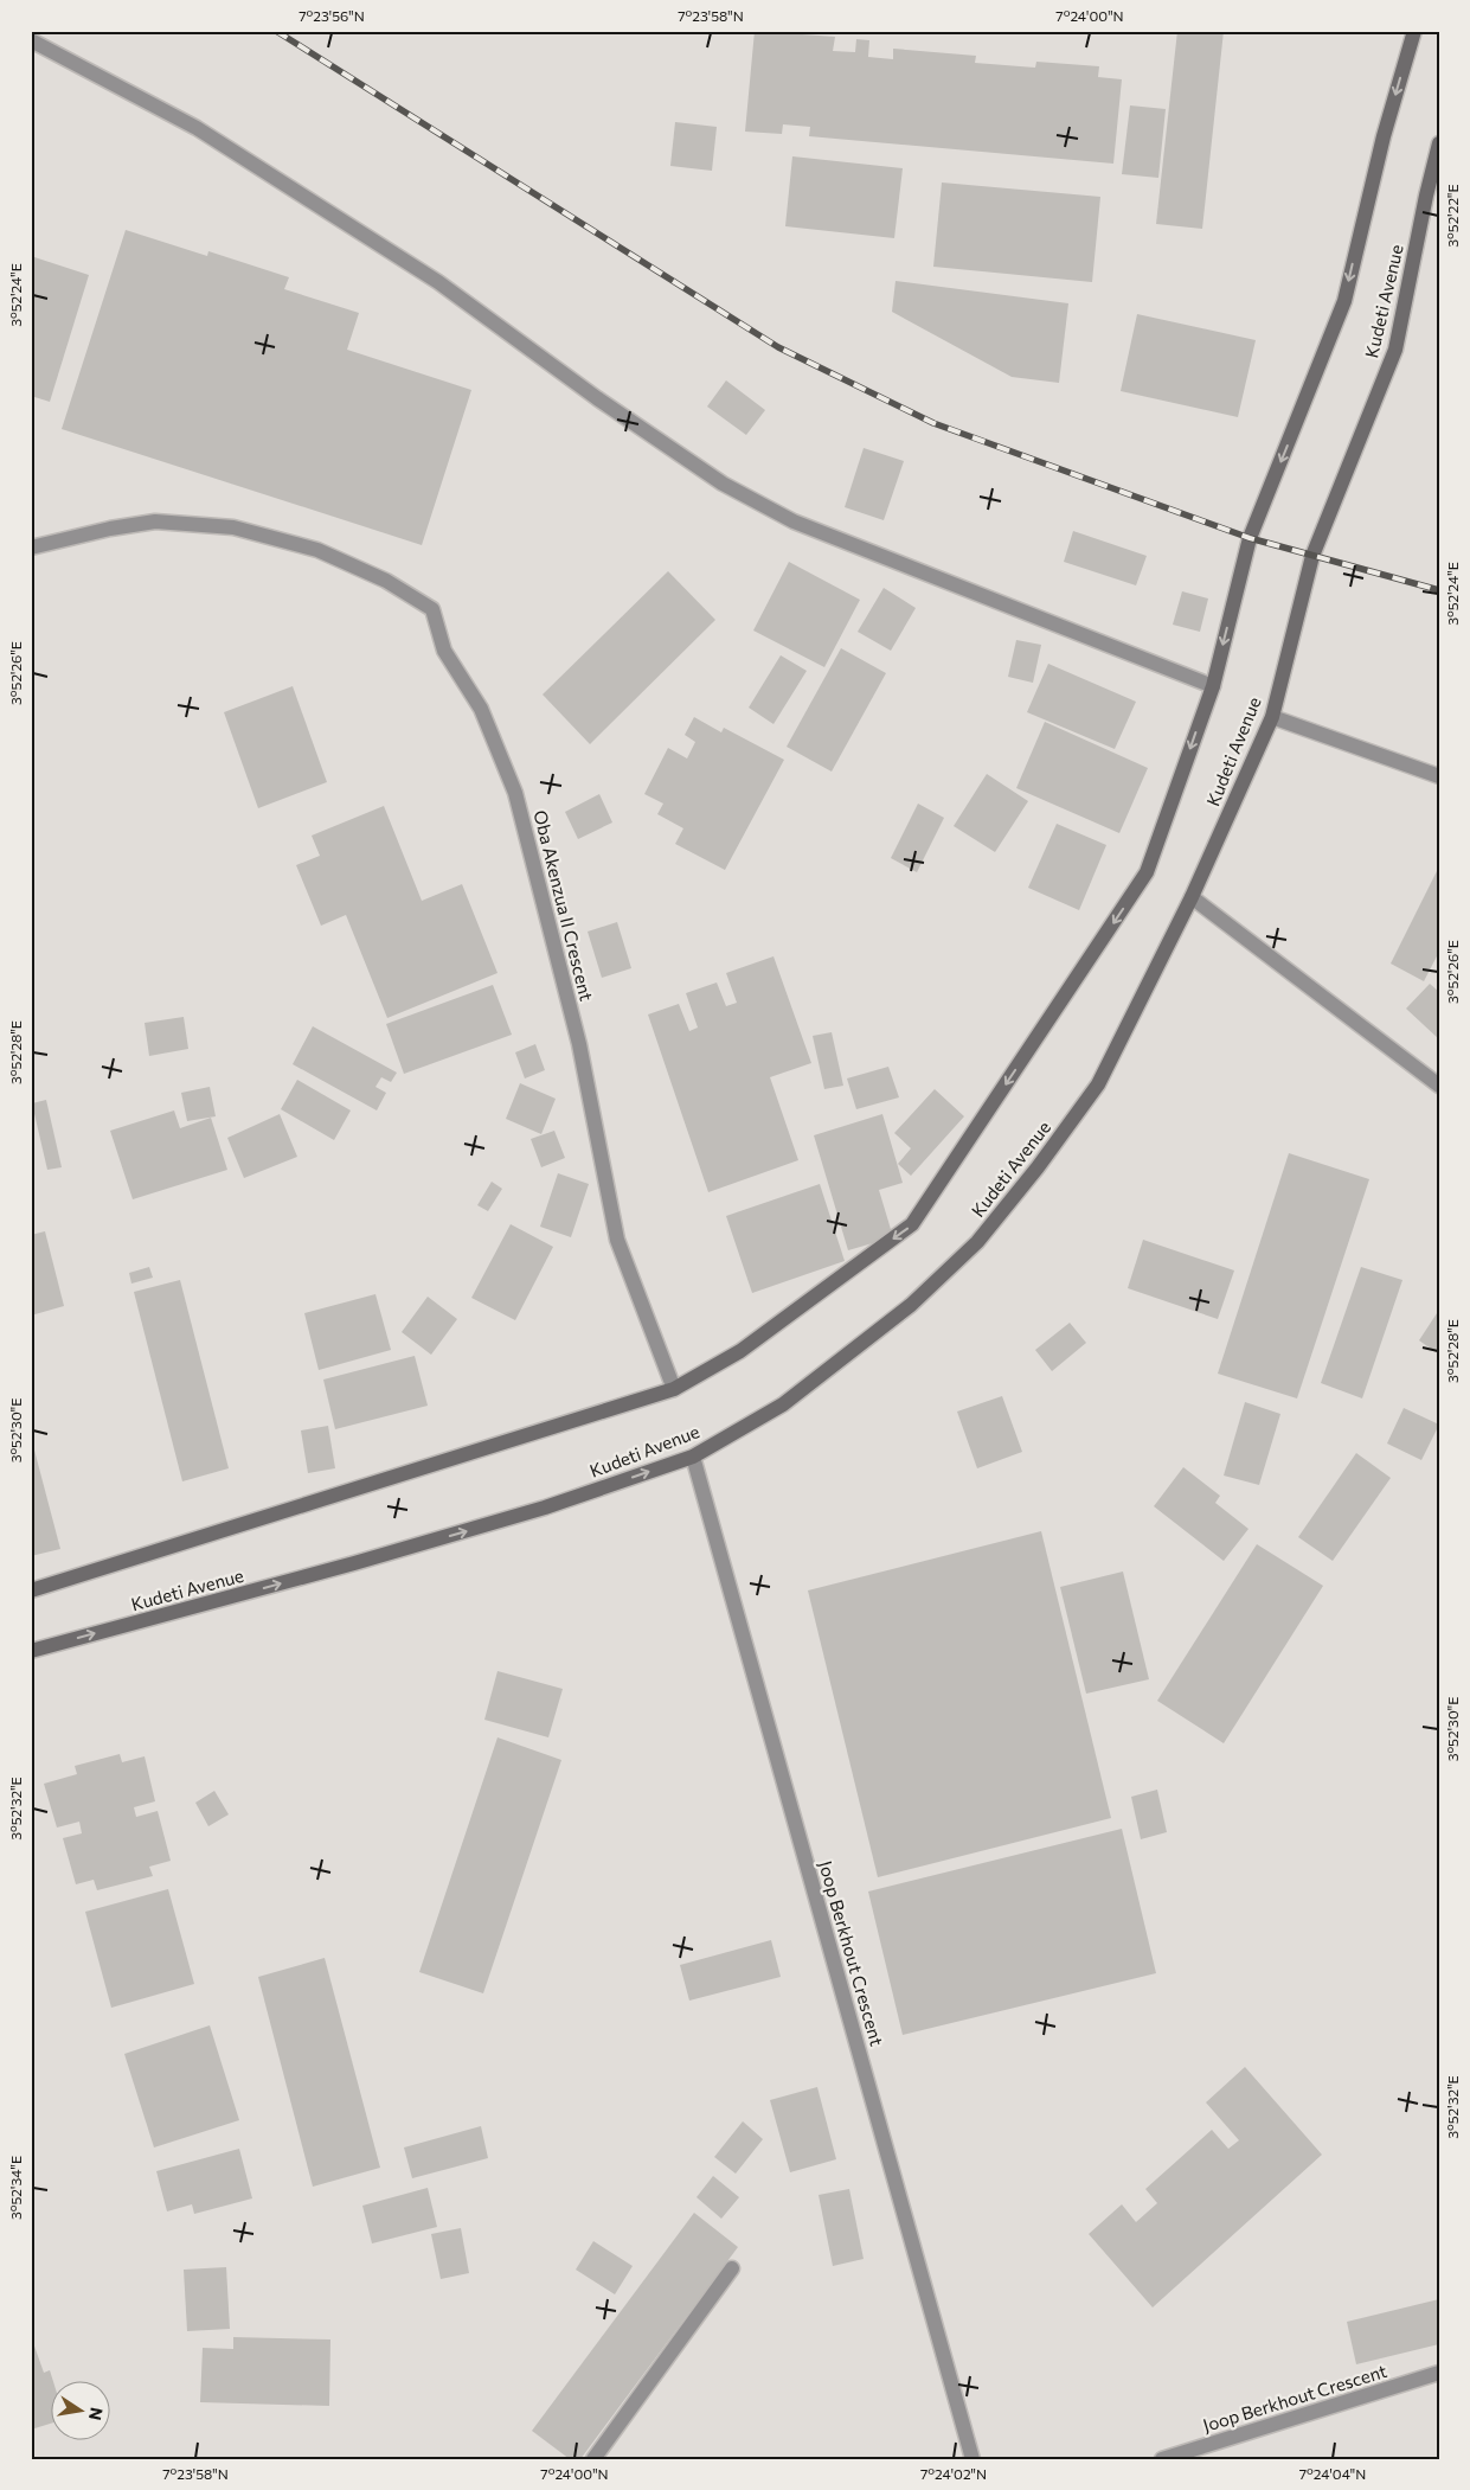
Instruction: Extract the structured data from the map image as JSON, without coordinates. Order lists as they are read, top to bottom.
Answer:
{
  "streets": {
    "main road": ["Kudeti Avenue"],
    "street": ["Oba Akenzua II Crescent", "Joop Berkhout Crescent"]
  },
  "crossings": [
    ["Kudeti Avenue", "Joop Berkhout Crescent"]
  ],
  "north": "right",
  "coordinates": [
    "7°23'56\"N",
    "7°23'58\"N",
    "7°24'00\"N",
    "3°52'22\"E",
    "3°52'24\"E",
    "3°52'26\"E",
    "3°52'28\"E",
    "3°52'30\"E",
    "3°52'32\"E",
    "3°52'34\"E",
    "7°24'02\"N",
    "7°24'04\"N"
  ]
}
